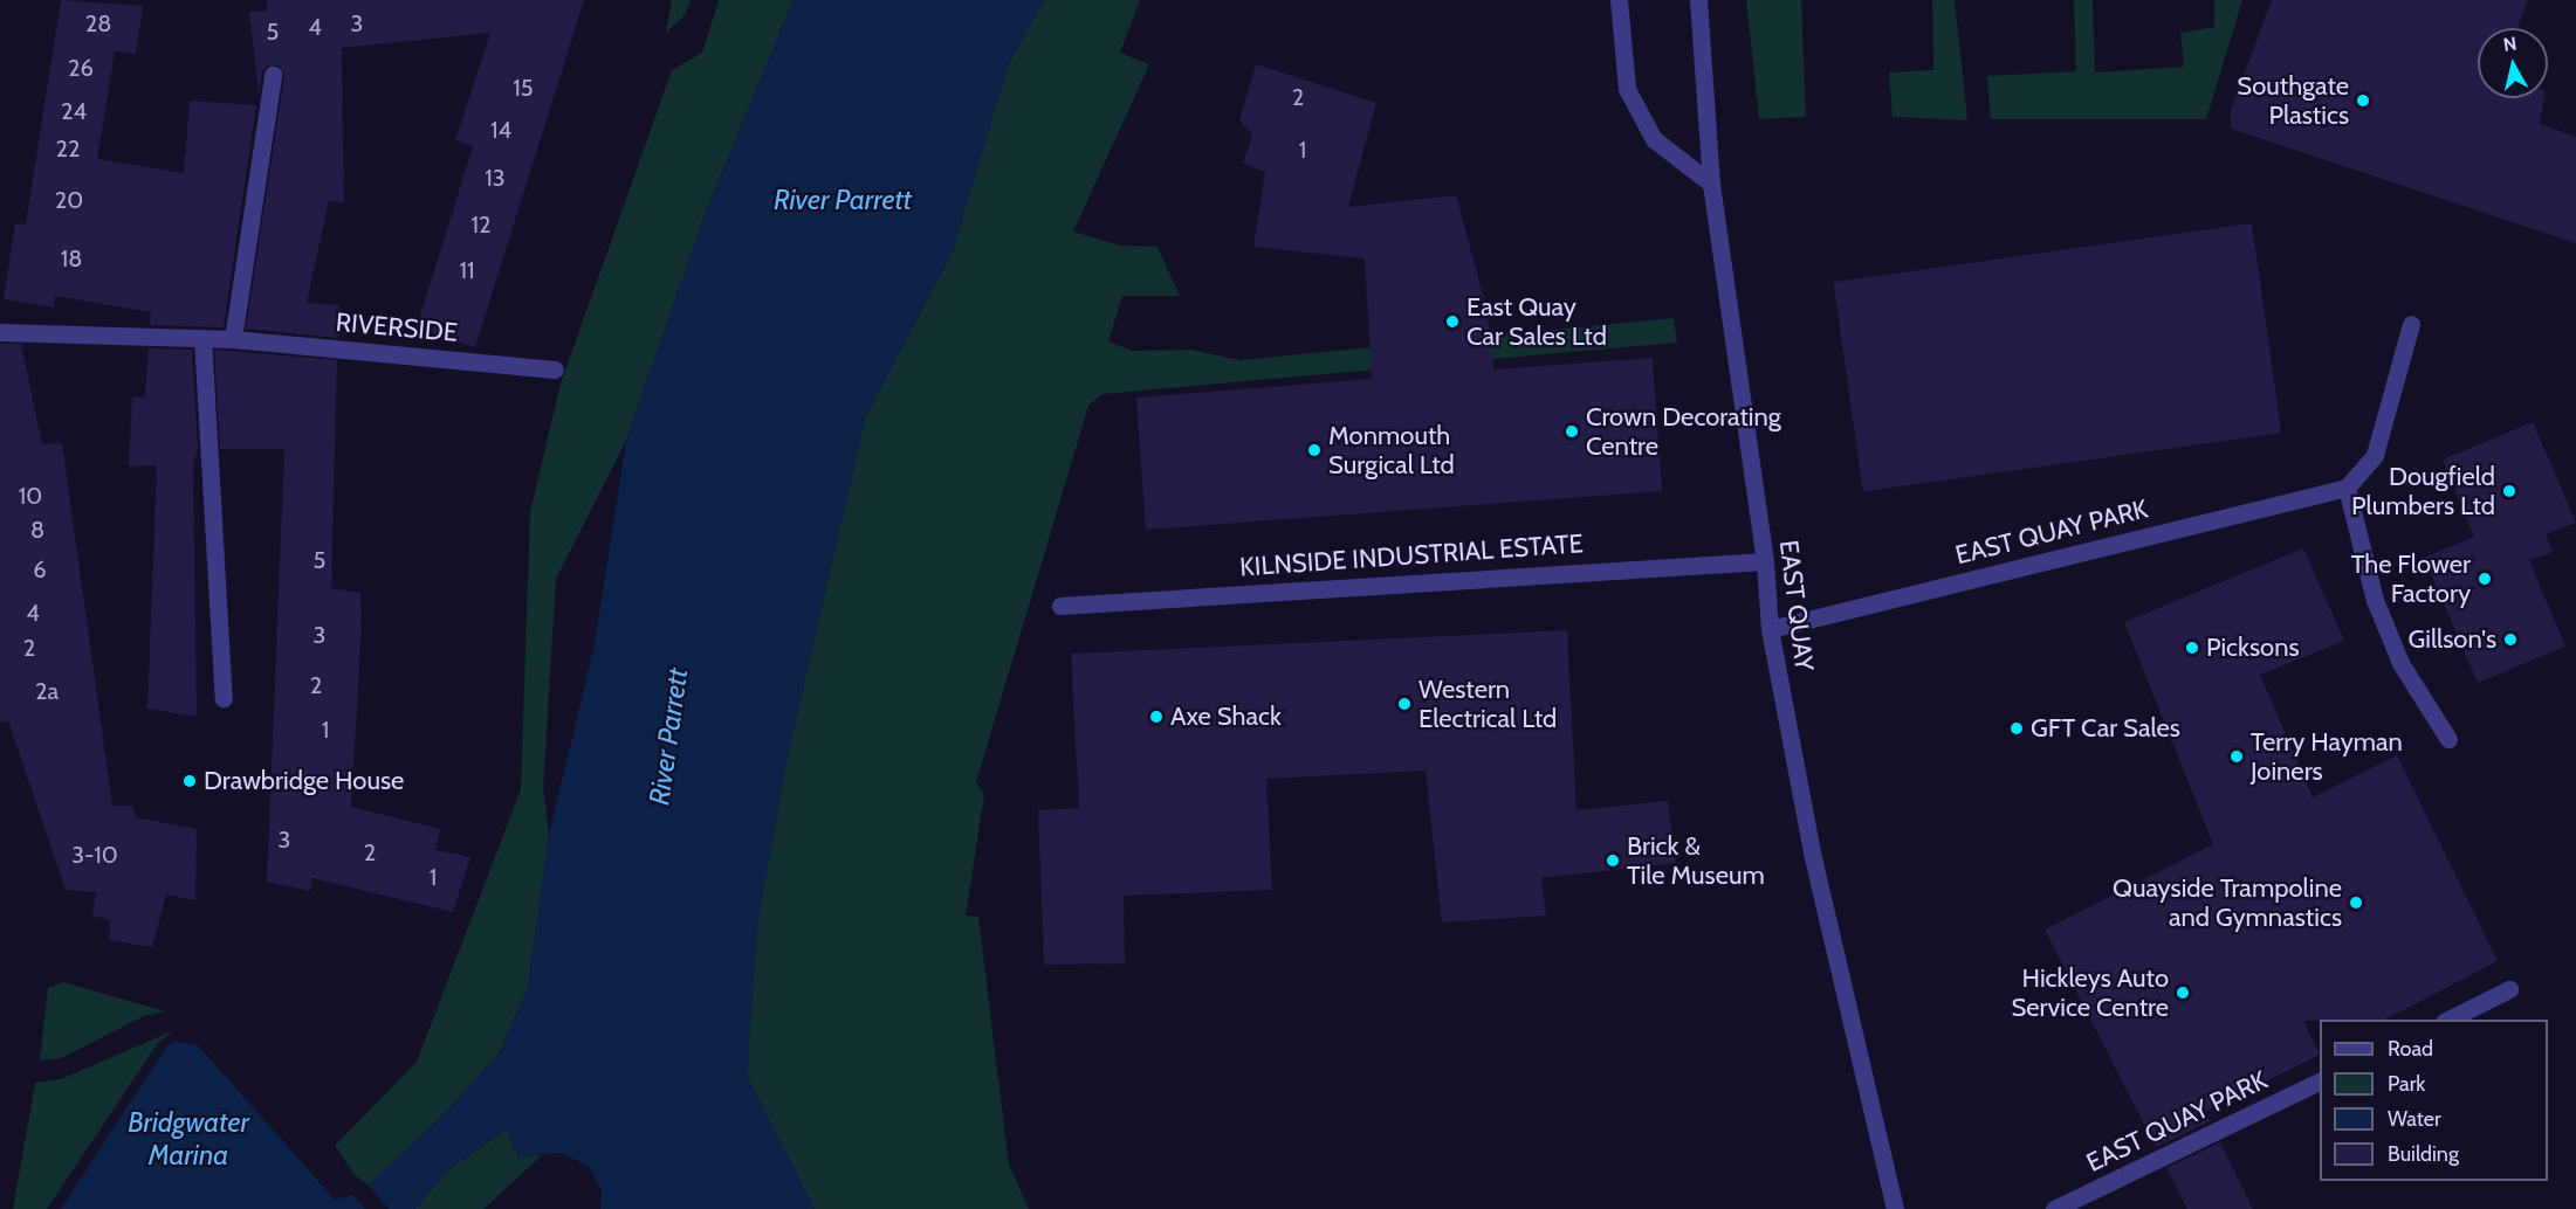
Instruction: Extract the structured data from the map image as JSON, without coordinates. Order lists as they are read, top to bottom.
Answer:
{
  "streets": {
    "street": [
      "RIVERSIDE",
      "EAST QUAY PARK",
      "KILNSIDE INDUSTRIAL ESTATE",
      "EAST QUAY"
    ]
  },
  "crossings": [
    ["EAST QUAY PARK", "EAST QUAY"],
    ["KILNSIDE INDUSTRIAL ESTATE", "EAST QUAY"]
  ],
  "water": ["River Parrett", "Bridgwater Marina"],
  "places": [
    "Southgate Plastics",
    "East Quay Car Sales Ltd",
    "Crown Decorating Centre",
    "Monmouth Surgical Ltd",
    "Dougfield Plumbers Ltd",
    "The Flower Factory",
    "Gillson's",
    "Picksons",
    "Western Electrical Ltd",
    "Axe Shack",
    "GFT Car Sales",
    "Terry Hayman Joiners",
    "Drawbridge House",
    "Brick & Tile Museum",
    "Quayside Trampoline and Gymnastics",
    "Hickleys Auto Service Centre"
  ],
  "house_numbers": [
    "28",
    "3",
    "4",
    "5",
    "26",
    "15",
    "2",
    "24",
    "14",
    "22",
    "1",
    "13",
    "20",
    "12",
    "18",
    "11",
    "10",
    "8",
    "5",
    "6",
    "4",
    "3",
    "2",
    "2",
    "2a",
    "1",
    "3",
    "2",
    "3-10",
    "1"
  ],
  "legend": [
    "Road",
    "Park",
    "Water",
    "Building"
  ],
  "north": "top"
}
